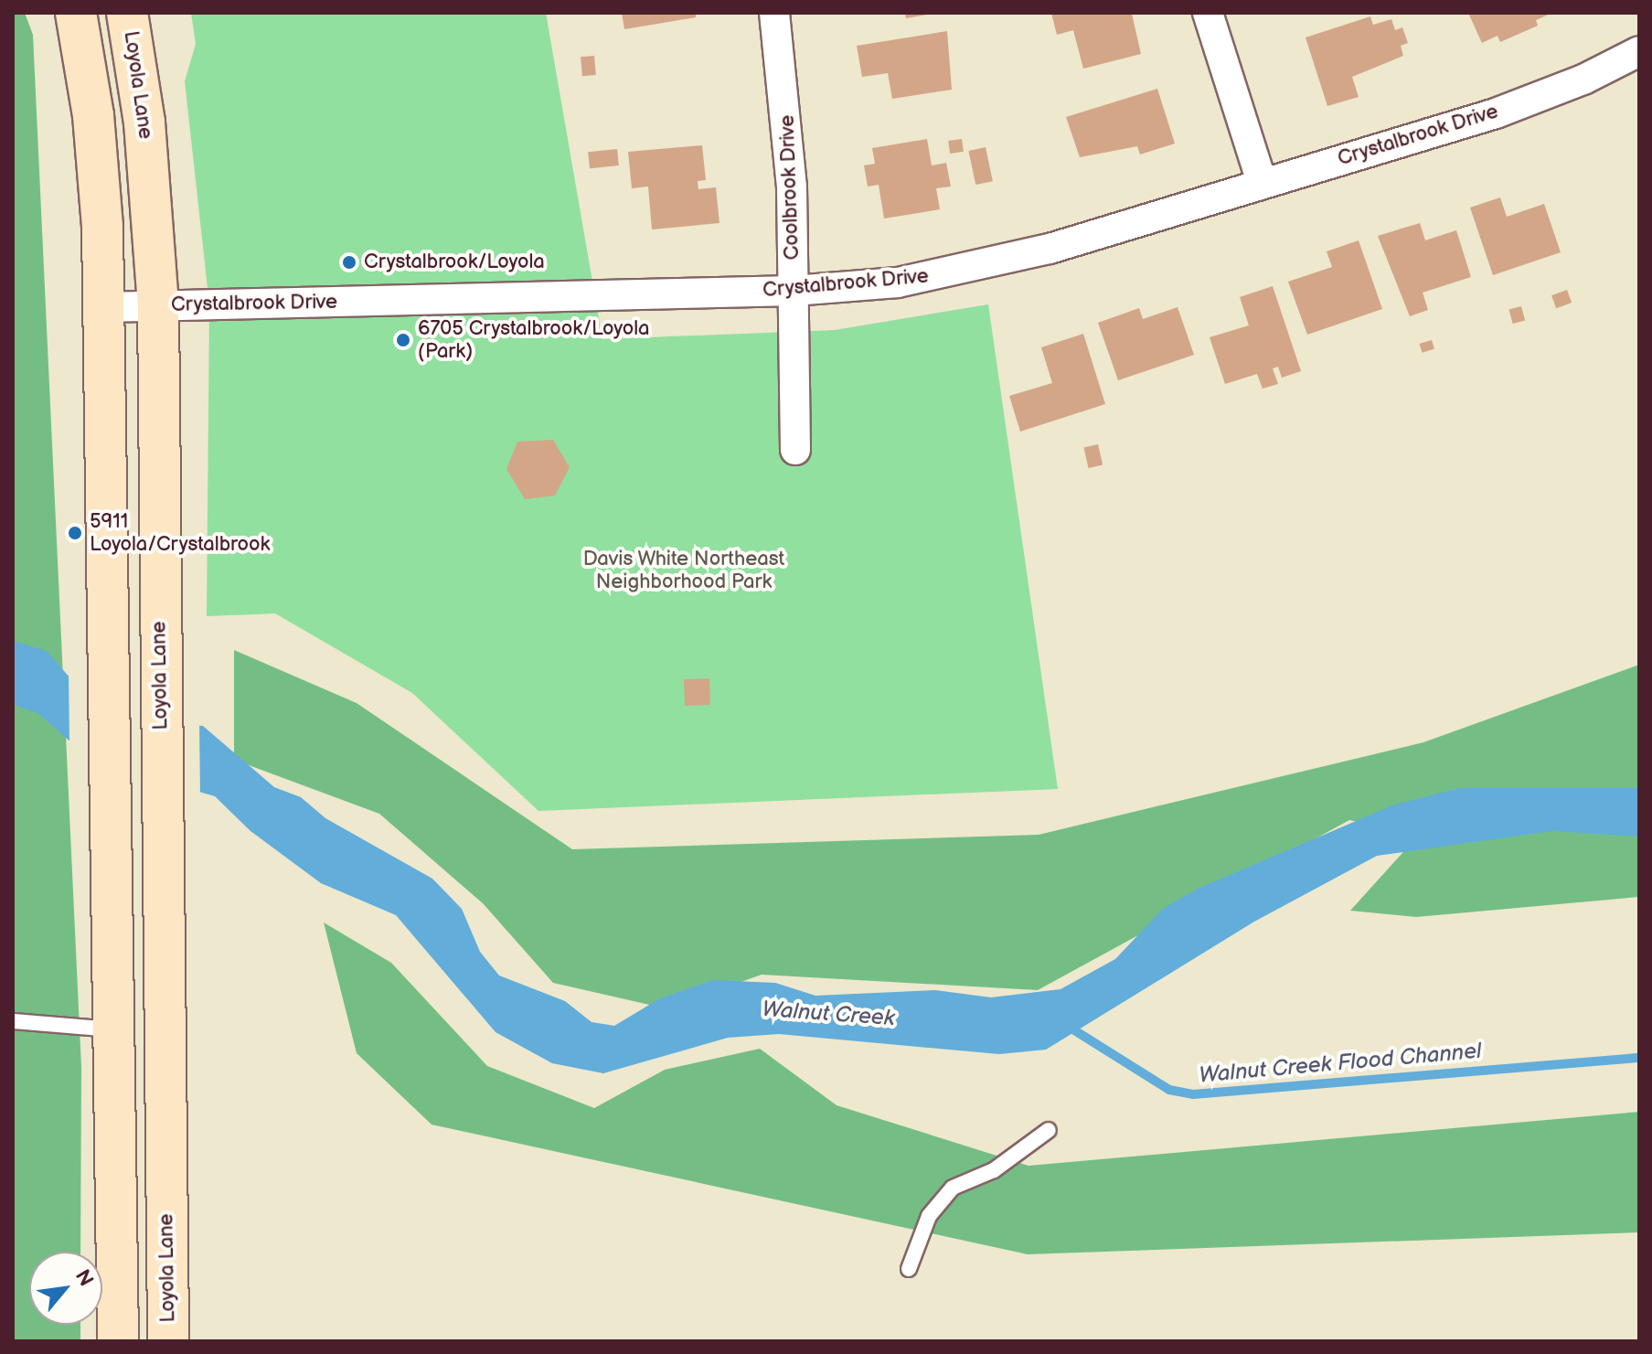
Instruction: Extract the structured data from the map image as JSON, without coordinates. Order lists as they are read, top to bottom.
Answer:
{
  "streets": {
    "main road": ["Loyola Lane"],
    "street": ["Crystalbrook Drive", "Coolbrook Drive"]
  },
  "crossings": [
    ["Loyola Lane", "Crystalbrook Drive"],
    ["Crystalbrook Drive", "Coolbrook Drive"]
  ],
  "water": ["Walnut Creek", "Walnut Creek Flood Channel"],
  "parks": ["Davis White Northeast Neighborhood Park"],
  "places": ["Crystalbrook/Loyola", "6705 Crystalbrook/Loyola (Park)", "5911 Loyola/Crystalbrook"],
  "north": "top right"
}
